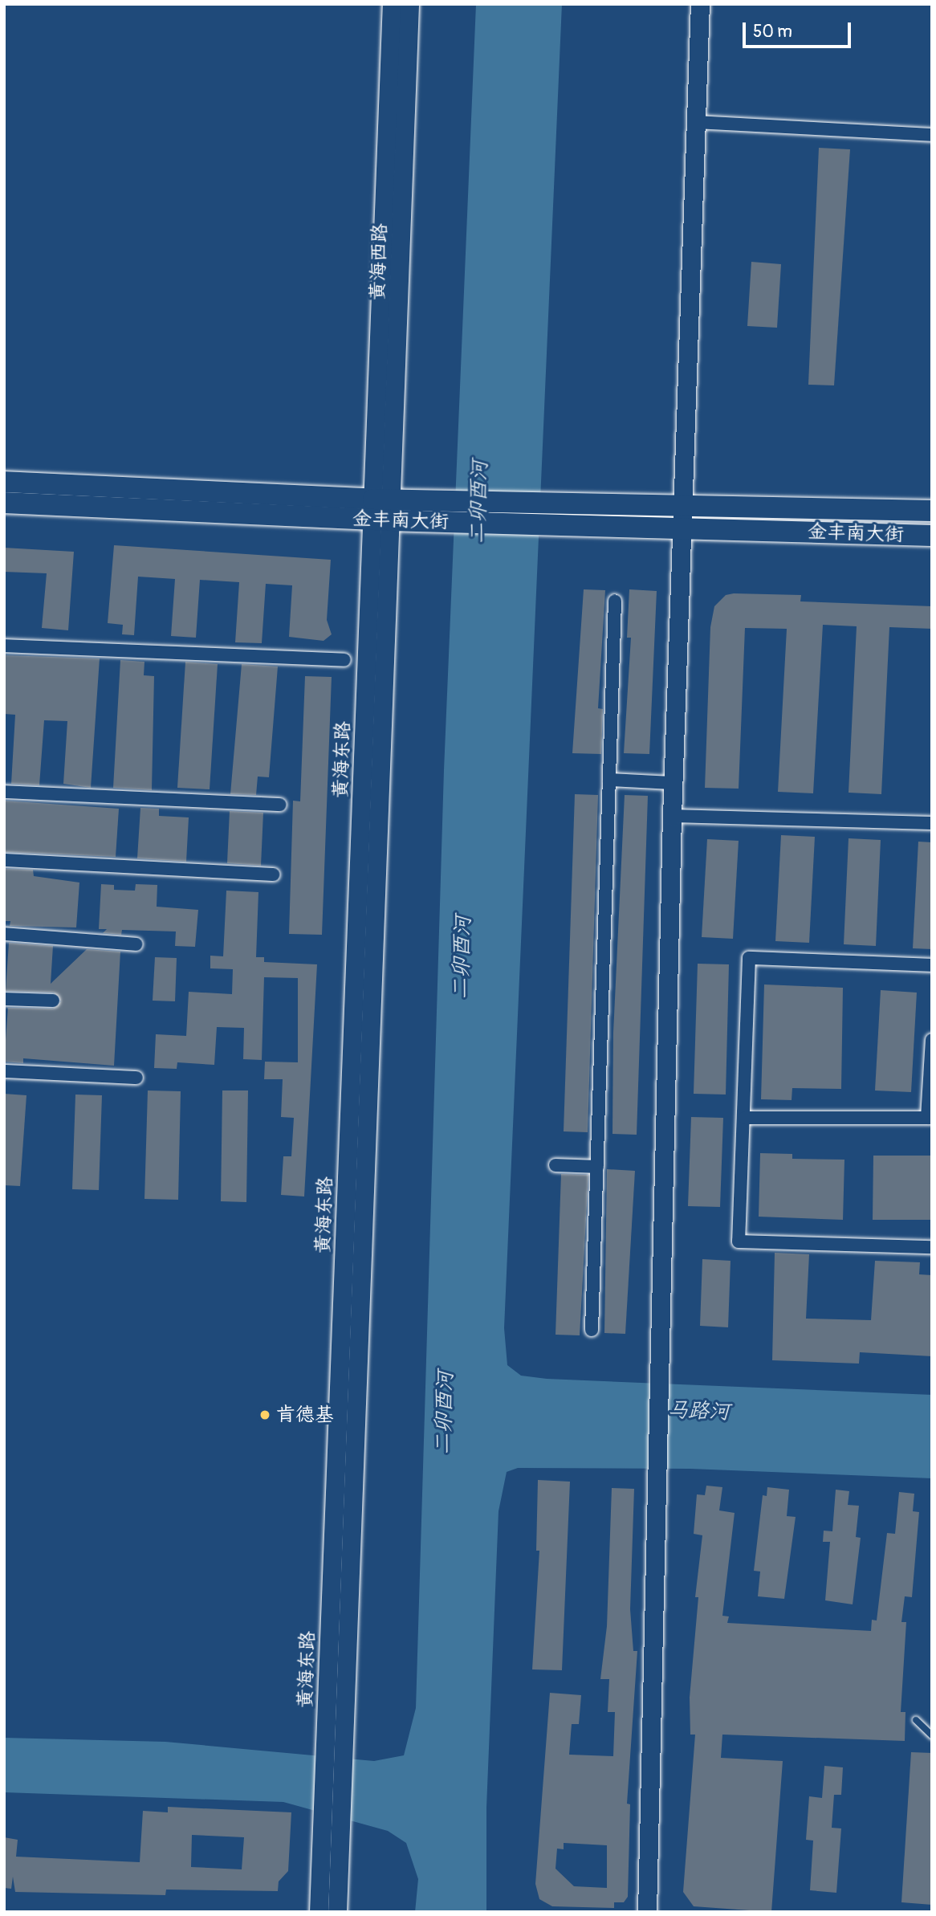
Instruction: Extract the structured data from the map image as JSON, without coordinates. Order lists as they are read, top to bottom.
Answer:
{
  "streets": {
    "main road": ["黄海西路", "金丰南大街", "黄海东路"]
  },
  "crossings": [
    ["黄海西路", "金丰南大街"],
    ["黄海西路", "黄海东路"],
    ["金丰南大街", "黄海东路"]
  ],
  "water": ["二卯酉河", "马路河"],
  "places": ["肯德基"],
  "scale_bar": "50 m"
}
